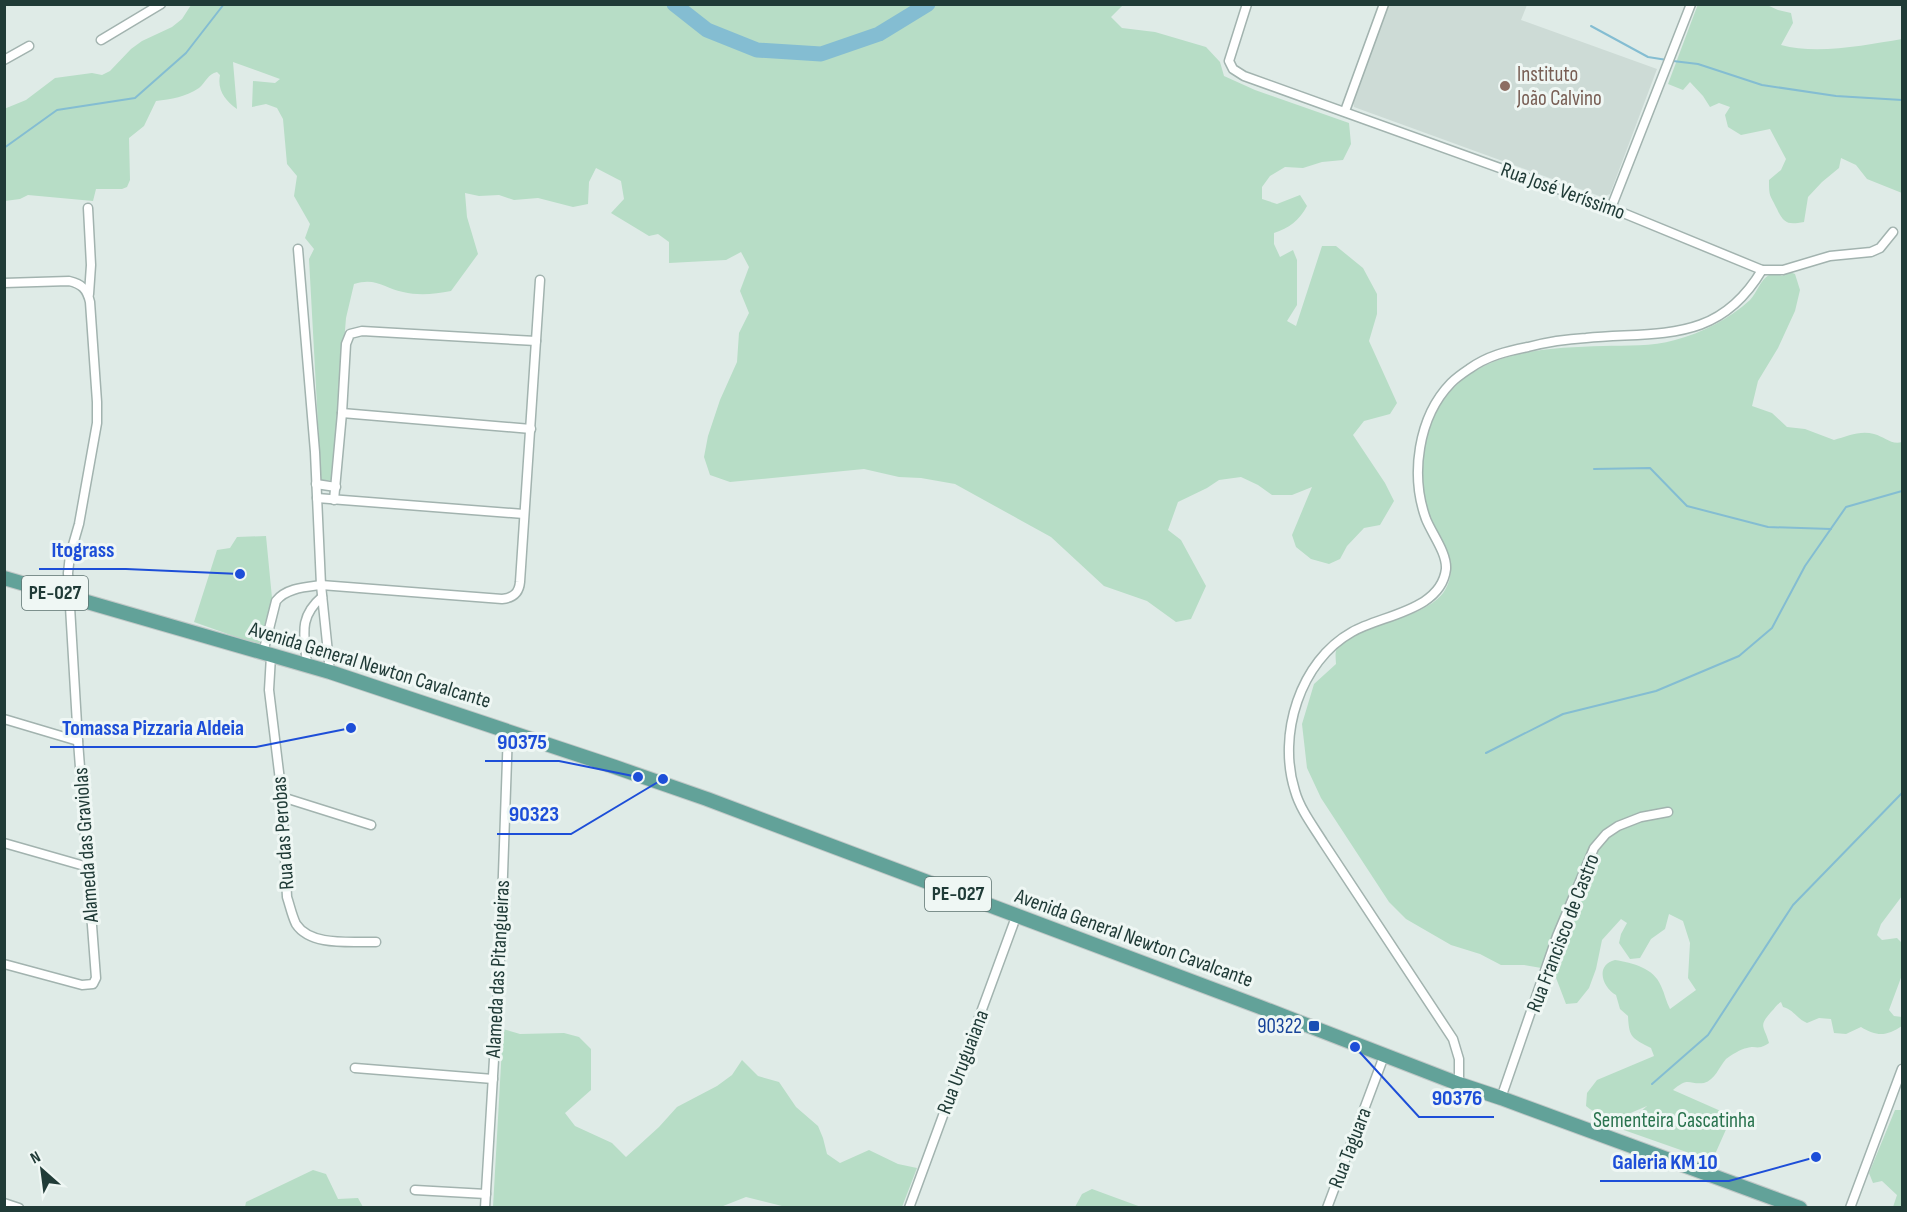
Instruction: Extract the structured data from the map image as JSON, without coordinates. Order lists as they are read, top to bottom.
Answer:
{
  "streets": {
    "main road": ["PE-027", "Avenida General Newton Cavalcante"],
    "street": [
      "Rua José Veríssimo",
      "Rua das Perobas",
      "Alameda das Graviolas",
      "Rua Francisco de Castro",
      "Alameda das Pitangueiras",
      "Rua Uruguaiana",
      "Rua Taguara"
    ]
  },
  "crossings": [
    ["PE-027", "Avenida General Newton Cavalcante"],
    ["PE-027", "Alameda das Graviolas"],
    ["Avenida General Newton Cavalcante", "Rua das Perobas"],
    ["Avenida General Newton Cavalcante", "Alameda das Graviolas"],
    ["Avenida General Newton Cavalcante", "Rua Francisco de Castro"],
    ["Avenida General Newton Cavalcante", "Alameda das Pitangueiras"],
    ["Avenida General Newton Cavalcante", "Rua Uruguaiana"],
    ["Avenida General Newton Cavalcante", "Rua Taguara"]
  ],
  "parks": ["Sementeira Cascatinha"],
  "places": {
    "other": [
      "Instituto João Calvino",
      "Itograss",
      "Tomassa Pizzaria Aldeia",
      "90375",
      "90323",
      "90376",
      "Galeria KM 10"
    ],
    "transit": ["90322"]
  },
  "north": "top left"
}
